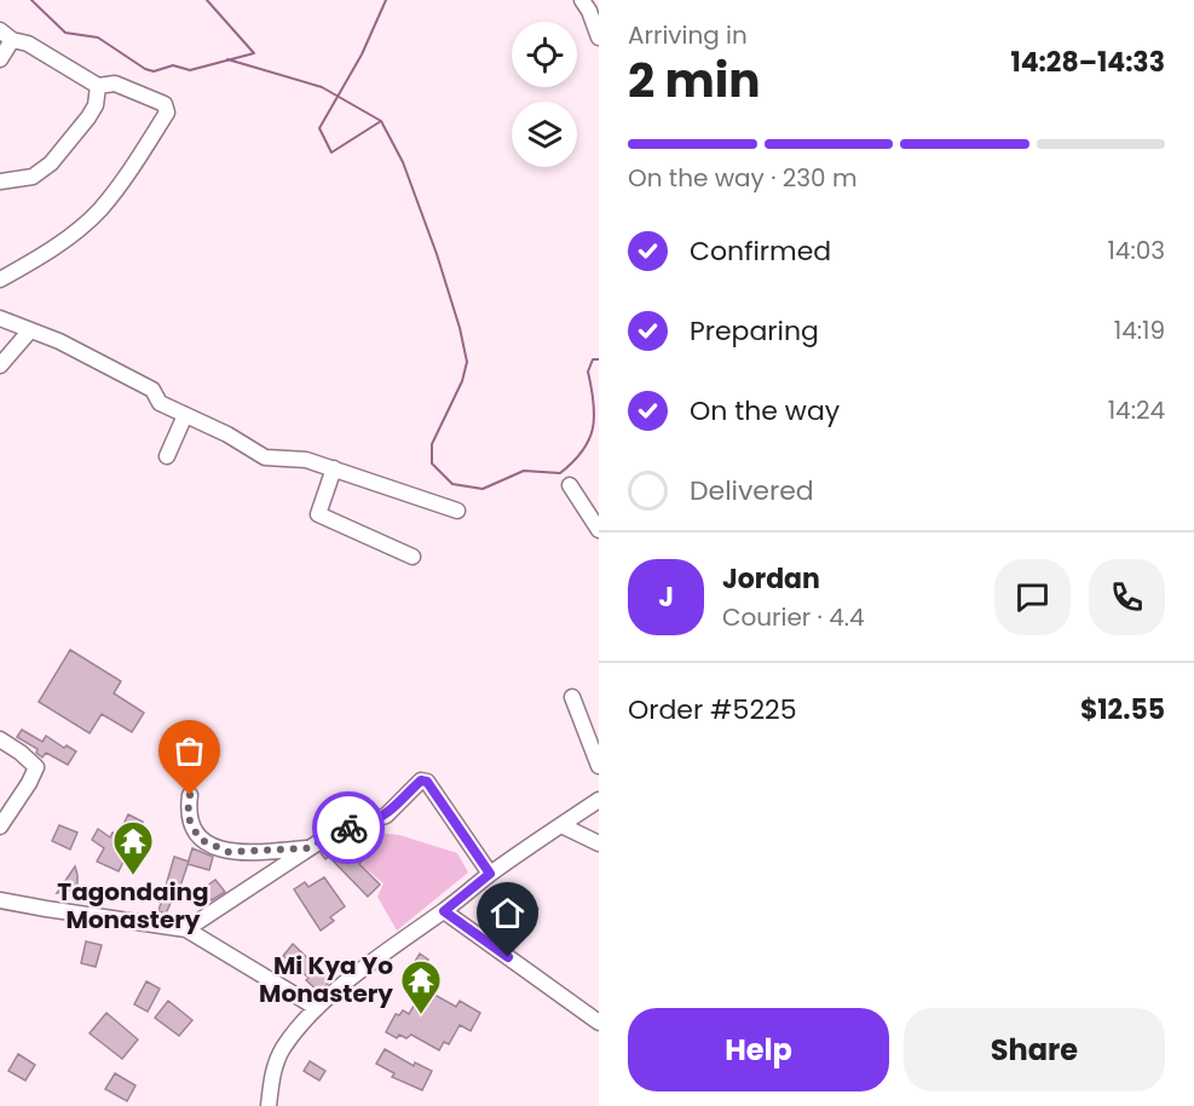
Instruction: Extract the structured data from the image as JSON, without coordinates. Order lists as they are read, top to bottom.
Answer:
{
  "places": {
    "temple": ["Tagondaing Monastery", "Mi Kya Yo Monastery"]
  },
  "page": {
    "heading": ["2 min", "Arriving in", "14:28–14:33"],
    "panel": [
      "Jordan",
      "Courier · 4.4",
      "Order #5225",
      "$12.55"
    ],
    "bar": "On the way · 230 m",
    "list": [
      ["Confirmed", "14:03"],
      ["Preparing", "14:19"],
      ["On the way", "14:24"],
      "Delivered"
    ],
    "round": "J",
    "buttons": ["Help", "Share"]
  }
}
